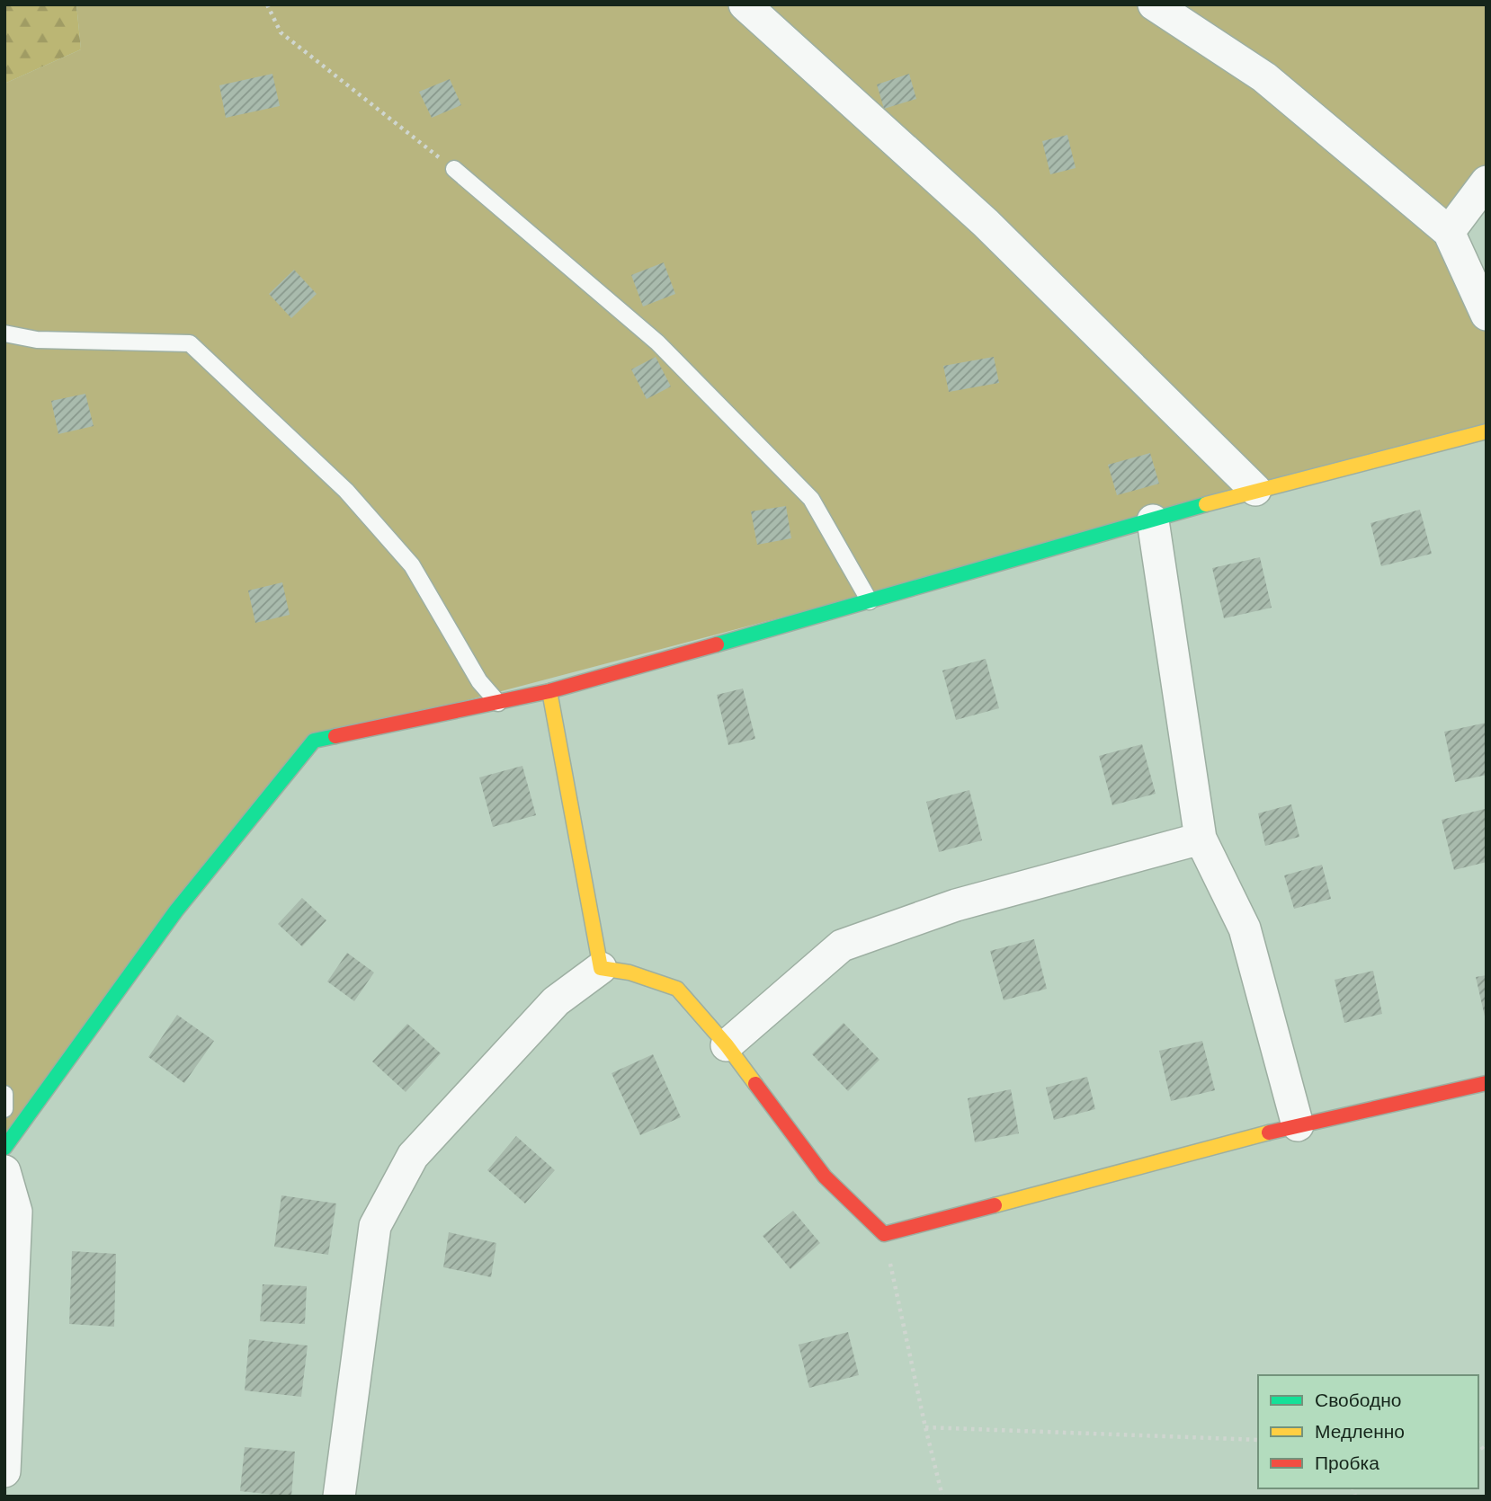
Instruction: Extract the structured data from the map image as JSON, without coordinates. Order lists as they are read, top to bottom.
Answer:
{
  "legend": ["Свободно", "Медленно", "Пробка"]
}
